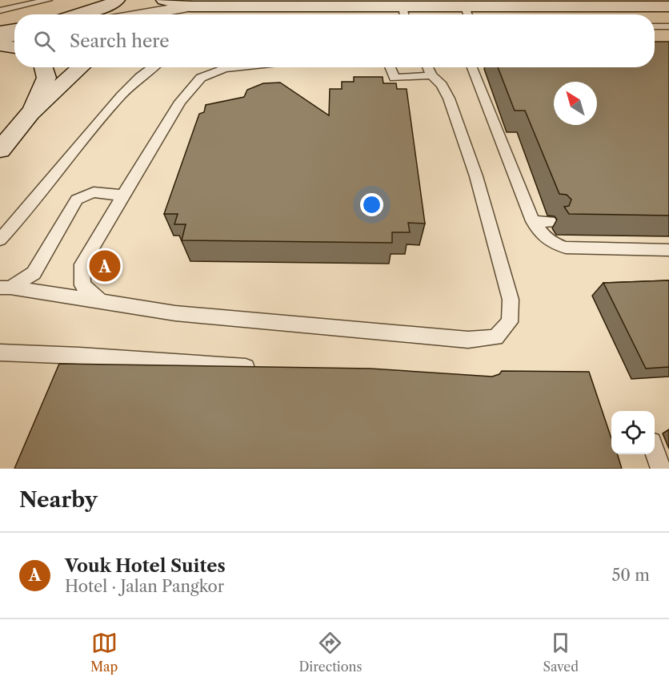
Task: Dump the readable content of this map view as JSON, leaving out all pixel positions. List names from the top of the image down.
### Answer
{
  "north": "top left",
  "page": {
    "search": "Search here",
    "pins": "A",
    "heading": "Nearby",
    "list": [
      {
        "mark": "A",
        "name": "Vouk Hotel Suites",
        "note": "Hotel · Jalan Pangkor",
        "value": "50 m"
      }
    ],
    "nav": ["Map", "Directions", "Saved"]
  }
}
